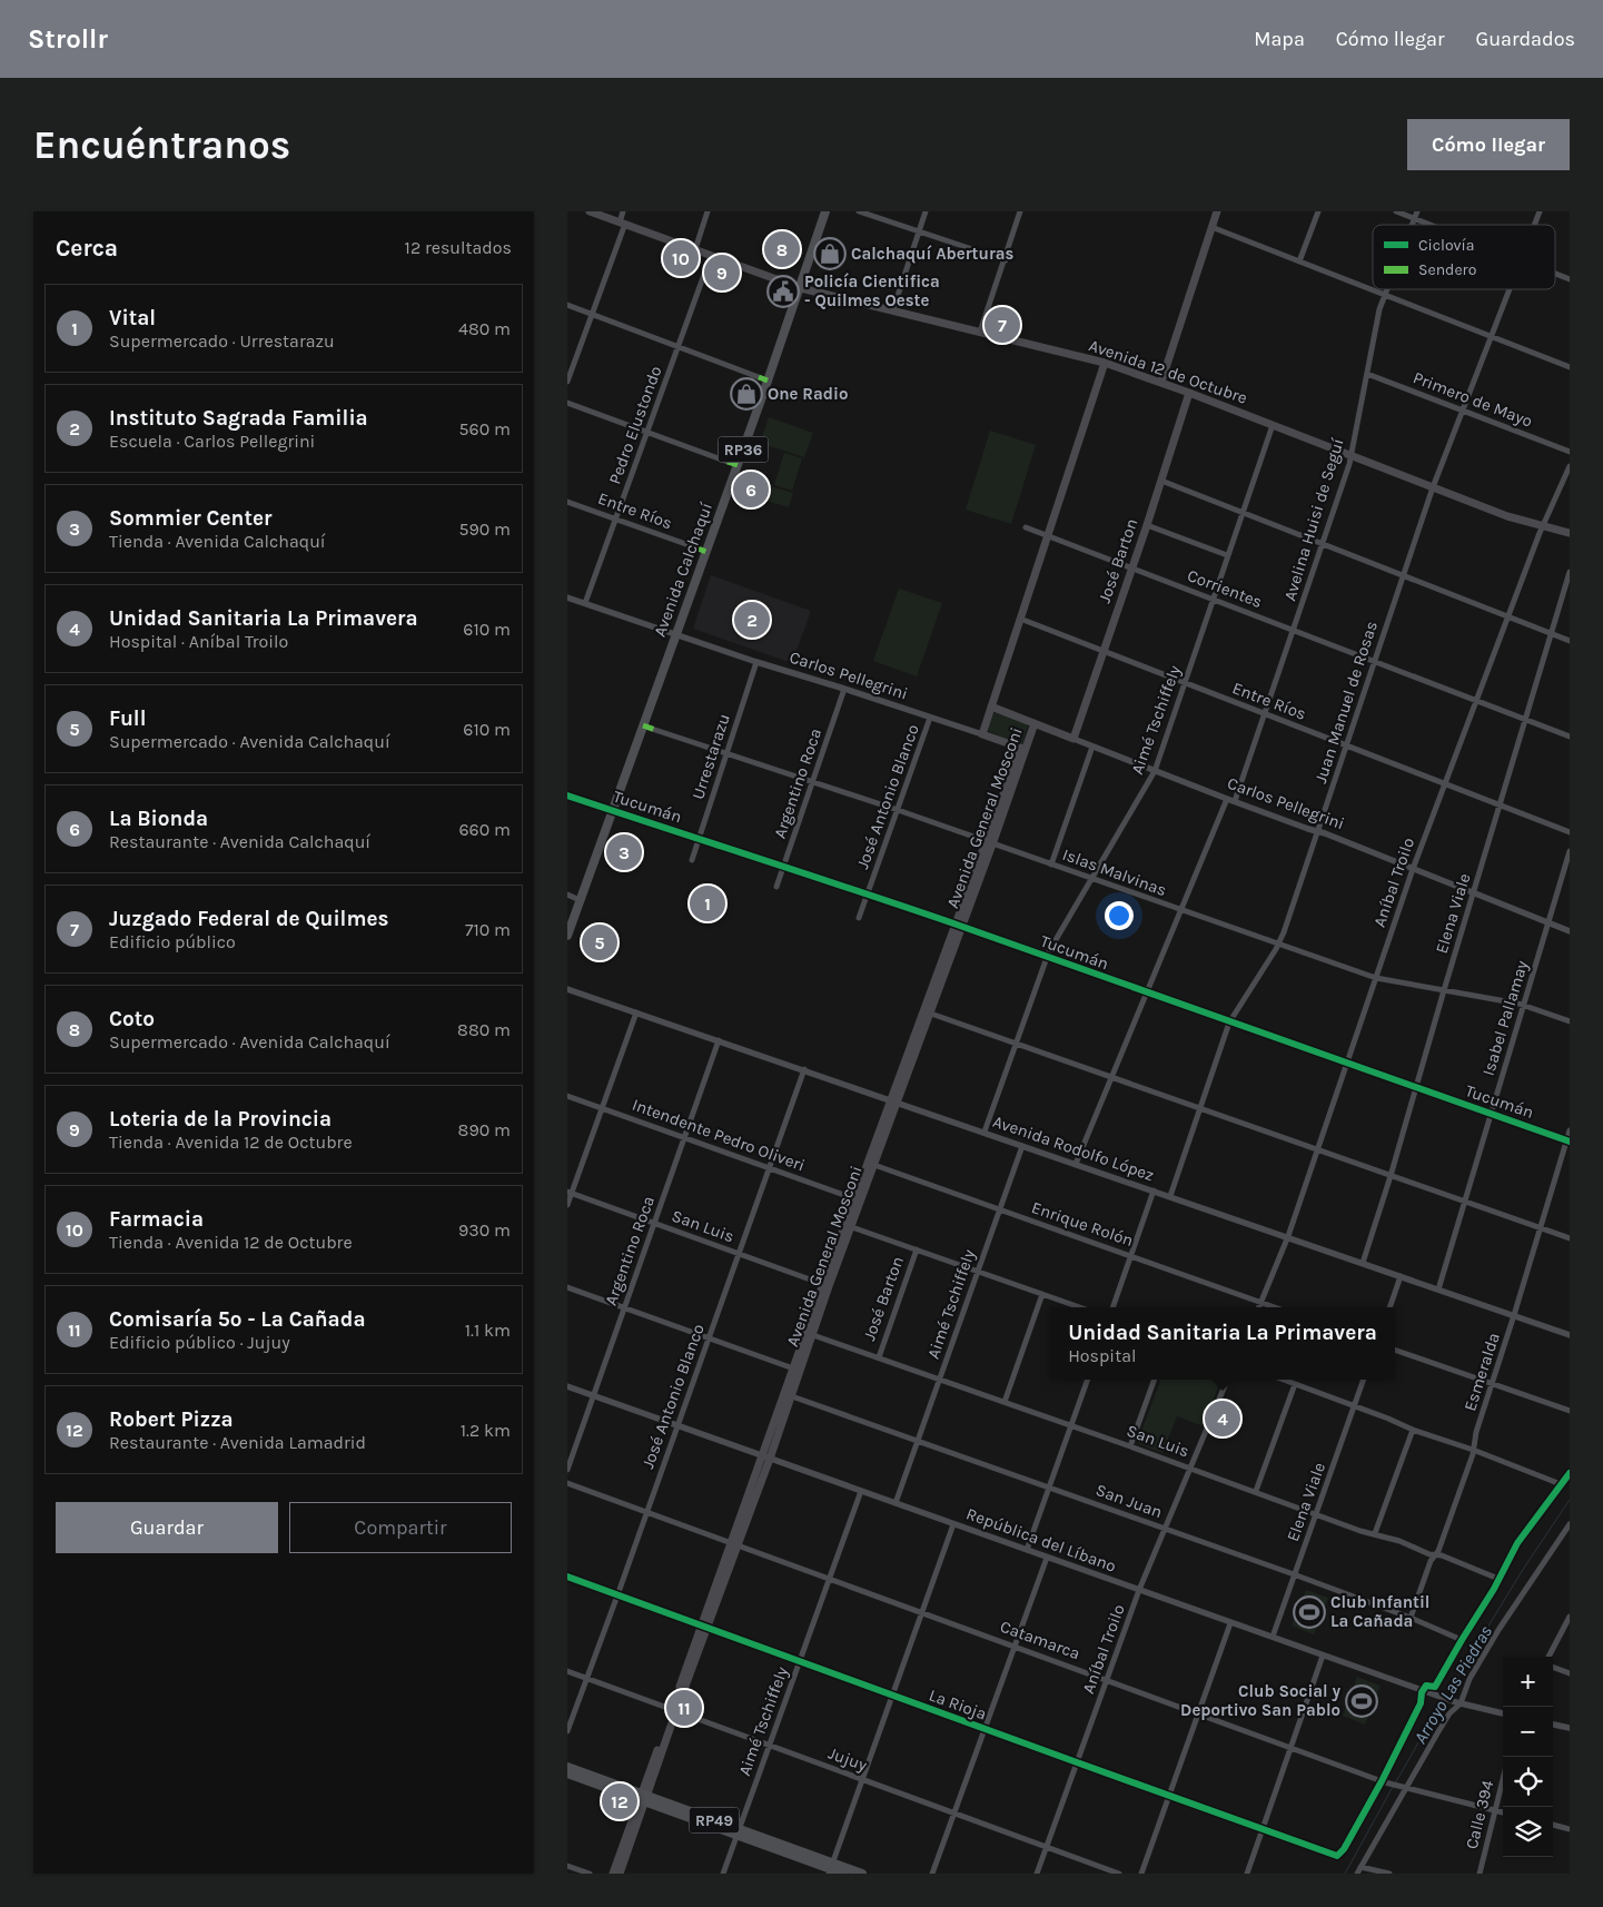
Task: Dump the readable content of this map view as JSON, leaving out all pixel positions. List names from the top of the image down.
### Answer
{
  "streets": {
    "main road": [
      "Avenida 12 de Octubre",
      "RP36",
      "José Barton",
      "Avenida Calchaquí",
      "Carlos Pellegrini",
      "Avenida General Mosconi",
      "RP49"
    ],
    "street": [
      "Primero de Mayo",
      "Pedro Elustondo",
      "Entre Ríos",
      "Avelina Huisi de Seguí",
      "Corrientes",
      "Juan Manuel de Rosas",
      "Aimé Tschiffely",
      "Urrestarazu",
      "Argentino Roca",
      "José Antonio Blanco",
      "Tucumán",
      "Islas Malvinas",
      "Aníbal Troilo",
      "Elena Viale",
      "Isabel Pallamay",
      "Intendente Pedro Oliveri",
      "Avenida Rodolfo López",
      "Enrique Rolón",
      "San Luis",
      "Esmeralda",
      "San Juan",
      "República del Líbano",
      "Catamarca",
      "La Rioja",
      "Jujuy",
      "Calle 394"
    ]
  },
  "crossings": [
    ["Avenida 12 de Octubre", "Pedro Elustondo"],
    ["Avenida 12 de Octubre", "Avelina Huisi de Seguí"],
    ["Avenida 12 de Octubre", "José Barton"],
    ["Avenida 12 de Octubre", "Avenida Calchaquí"],
    ["Avenida 12 de Octubre", "Juan Manuel de Rosas"],
    ["Avenida 12 de Octubre", "Aimé Tschiffely"],
    ["Avenida 12 de Octubre", "Avenida General Mosconi"],
    ["Avenida 12 de Octubre", "Aníbal Troilo"],
    ["Primero de Mayo", "Avelina Huisi de Seguí"],
    ["Primero de Mayo", "Juan Manuel de Rosas"],
    ["Pedro Elustondo", "Entre Ríos"],
    ["Pedro Elustondo", "Carlos Pellegrini"],
    ["Entre Ríos", "Avelina Huisi de Seguí"],
    ["Entre Ríos", "José Barton"],
    ["Entre Ríos", "Juan Manuel de Rosas"],
    ["Entre Ríos", "Aimé Tschiffely"],
    ["Entre Ríos", "Avenida General Mosconi"],
    ["Entre Ríos", "Aníbal Troilo"],
    ["Entre Ríos", "Elena Viale"],
    ["Avelina Huisi de Seguí", "Corrientes"],
    ["Avelina Huisi de Seguí", "Carlos Pellegrini"],
    ["José Barton", "Corrientes"],
    ["José Barton", "Carlos Pellegrini"],
    ["José Barton", "San Luis"],
    ["Avenida Calchaquí", "Carlos Pellegrini"],
    ["Avenida Calchaquí", "Tucumán"],
    ["Corrientes", "Juan Manuel de Rosas"],
    ["Corrientes", "Aimé Tschiffely"],
    ["Corrientes", "Avenida General Mosconi"],
    ["Corrientes", "Aníbal Troilo"],
    ["Corrientes", "Elena Viale"],
    ["Carlos Pellegrini", "Juan Manuel de Rosas"],
    ["Carlos Pellegrini", "Aimé Tschiffely"],
    ["Carlos Pellegrini", "Urrestarazu"],
    ["Carlos Pellegrini", "Argentino Roca"],
    ["Carlos Pellegrini", "José Antonio Blanco"],
    ["Carlos Pellegrini", "Avenida General Mosconi"],
    ["Carlos Pellegrini", "Aníbal Troilo"],
    ["Carlos Pellegrini", "Elena Viale"],
    ["Carlos Pellegrini", "Isabel Pallamay"],
    ["Juan Manuel de Rosas", "Tucumán"],
    ["Juan Manuel de Rosas", "Islas Malvinas"],
    ["Juan Manuel de Rosas", "Avenida Rodolfo López"],
    ["Aimé Tschiffely", "Tucumán"],
    ["Aimé Tschiffely", "Islas Malvinas"],
    ["Aimé Tschiffely", "Avenida Rodolfo López"],
    ["Aimé Tschiffely", "Enrique Rolón"],
    ["Aimé Tschiffely", "San Luis"],
    ["Aimé Tschiffely", "San Juan"],
    ["Aimé Tschiffely", "República del Líbano"],
    ["Aimé Tschiffely", "Catamarca"],
    ["Aimé Tschiffely", "La Rioja"],
    ["Aimé Tschiffely", "Jujuy"],
    ["Aimé Tschiffely", "RP49"],
    ["Urrestarazu", "Tucumán"],
    ["Urrestarazu", "Islas Malvinas"],
    ["Argentino Roca", "Tucumán"],
    ["Argentino Roca", "Islas Malvinas"],
    ["Argentino Roca", "Intendente Pedro Oliveri"],
    ["Argentino Roca", "Avenida Rodolfo López"],
    ["Argentino Roca", "San Luis"],
    ["Argentino Roca", "República del Líbano"],
    ["José Antonio Blanco", "Tucumán"],
    ["José Antonio Blanco", "Islas Malvinas"],
    ["José Antonio Blanco", "Intendente Pedro Oliveri"],
    ["José Antonio Blanco", "Avenida Rodolfo López"],
    ["José Antonio Blanco", "San Luis"],
    ["José Antonio Blanco", "República del Líbano"],
    ["José Antonio Blanco", "Catamarca"],
    ["José Antonio Blanco", "La Rioja"],
    ["José Antonio Blanco", "Jujuy"],
    ["Tucumán", "Avenida General Mosconi"],
    ["Tucumán", "Aníbal Troilo"],
    ["Tucumán", "Elena Viale"],
    ["Tucumán", "Isabel Pallamay"],
    ["Tucumán", "Esmeralda"],
    ["Avenida General Mosconi", "Islas Malvinas"],
    ["Avenida General Mosconi", "Intendente Pedro Oliveri"],
    ["Avenida General Mosconi", "Avenida Rodolfo López"],
    ["Avenida General Mosconi", "Enrique Rolón"],
    ["Avenida General Mosconi", "San Luis"],
    ["Avenida General Mosconi", "San Juan"],
    ["Avenida General Mosconi", "República del Líbano"],
    ["Avenida General Mosconi", "Catamarca"],
    ["Avenida General Mosconi", "La Rioja"],
    ["Avenida General Mosconi", "Jujuy"],
    ["Avenida General Mosconi", "RP49"],
    ["Islas Malvinas", "Aníbal Troilo"],
    ["Islas Malvinas", "Elena Viale"],
    ["Islas Malvinas", "Isabel Pallamay"],
    ["Aníbal Troilo", "Avenida Rodolfo López"],
    ["Aníbal Troilo", "Enrique Rolón"],
    ["Aníbal Troilo", "San Luis"],
    ["Aníbal Troilo", "San Juan"],
    ["Aníbal Troilo", "República del Líbano"],
    ["Aníbal Troilo", "Catamarca"],
    ["Aníbal Troilo", "La Rioja"],
    ["Aníbal Troilo", "Jujuy"],
    ["Elena Viale", "Avenida Rodolfo López"],
    ["Elena Viale", "San Luis"],
    ["Elena Viale", "San Juan"],
    ["Elena Viale", "República del Líbano"],
    ["Isabel Pallamay", "Avenida Rodolfo López"],
    ["Avenida Rodolfo López", "Esmeralda"],
    ["San Luis", "Esmeralda"],
    ["Esmeralda", "San Juan"],
    ["Catamarca", "La Rioja"],
    ["Catamarca", "Calle 394"]
  ],
  "water": ["Arroyo Las Piedras"],
  "places": {
    "shop": ["Calchaquí Aberturas", "One Radio"],
    "public building": ["Policía Cientifica - Quilmes Oeste"],
    "sports": ["Club Infantil La Cañada", "Club Social y Deportivo San Pablo"]
  },
  "legend": ["Ciclovía", "Sendero"],
  "page": {
    "header": "Strollr",
    "nav": ["Mapa", "Cómo llegar", "Guardados"],
    "buttons": [
      "Cómo llegar",
      ["Guardar", "Compartir"]
    ],
    "title": "Encuéntranos",
    "heading": ["Cerca", "12 resultados"],
    "pins": [
      "8",
      "10",
      "9",
      "7",
      "6",
      "2",
      "3",
      "1",
      "5",
      "4",
      "11",
      "12"
    ],
    "list": [
      {
        "mark": "1",
        "name": "Vital",
        "note": "Supermercado · Urrestarazu",
        "value": "480 m"
      },
      {
        "mark": "2",
        "name": "Instituto Sagrada Familia",
        "note": "Escuela · Carlos Pellegrini",
        "value": "560 m"
      },
      {
        "mark": "3",
        "name": "Sommier Center",
        "note": "Tienda · Avenida Calchaquí",
        "value": "590 m"
      },
      {
        "mark": "4",
        "name": "Unidad Sanitaria La Primavera",
        "note": "Hospital · Aníbal Troilo",
        "value": "610 m"
      },
      {
        "mark": "5",
        "name": "Full",
        "note": "Supermercado · Avenida Calchaquí",
        "value": "610 m"
      },
      {
        "mark": "6",
        "name": "La Bionda",
        "note": "Restaurante · Avenida Calchaquí",
        "value": "660 m"
      },
      {
        "mark": "7",
        "name": "Juzgado Federal de Quilmes",
        "note": "Edificio público",
        "value": "710 m"
      },
      {
        "mark": "8",
        "name": "Coto",
        "note": "Supermercado · Avenida Calchaquí",
        "value": "880 m"
      },
      {
        "mark": "9",
        "name": "Loteria de la Provincia",
        "note": "Tienda · Avenida 12 de Octubre",
        "value": "890 m"
      },
      {
        "mark": "10",
        "name": "Farmacia",
        "note": "Tienda · Avenida 12 de Octubre",
        "value": "930 m"
      },
      {
        "mark": "11",
        "name": "Comisaría 5º - La Cañada",
        "note": "Edificio público · Jujuy",
        "value": "1.1 km"
      },
      {
        "mark": "12",
        "name": "Robert Pizza",
        "note": "Restaurante · Avenida Lamadrid",
        "value": "1.2 km"
      }
    ],
    "popup": ["Unidad Sanitaria La Primavera", "Hospital"],
    "map_buttons": ["+", "−"]
  }
}
